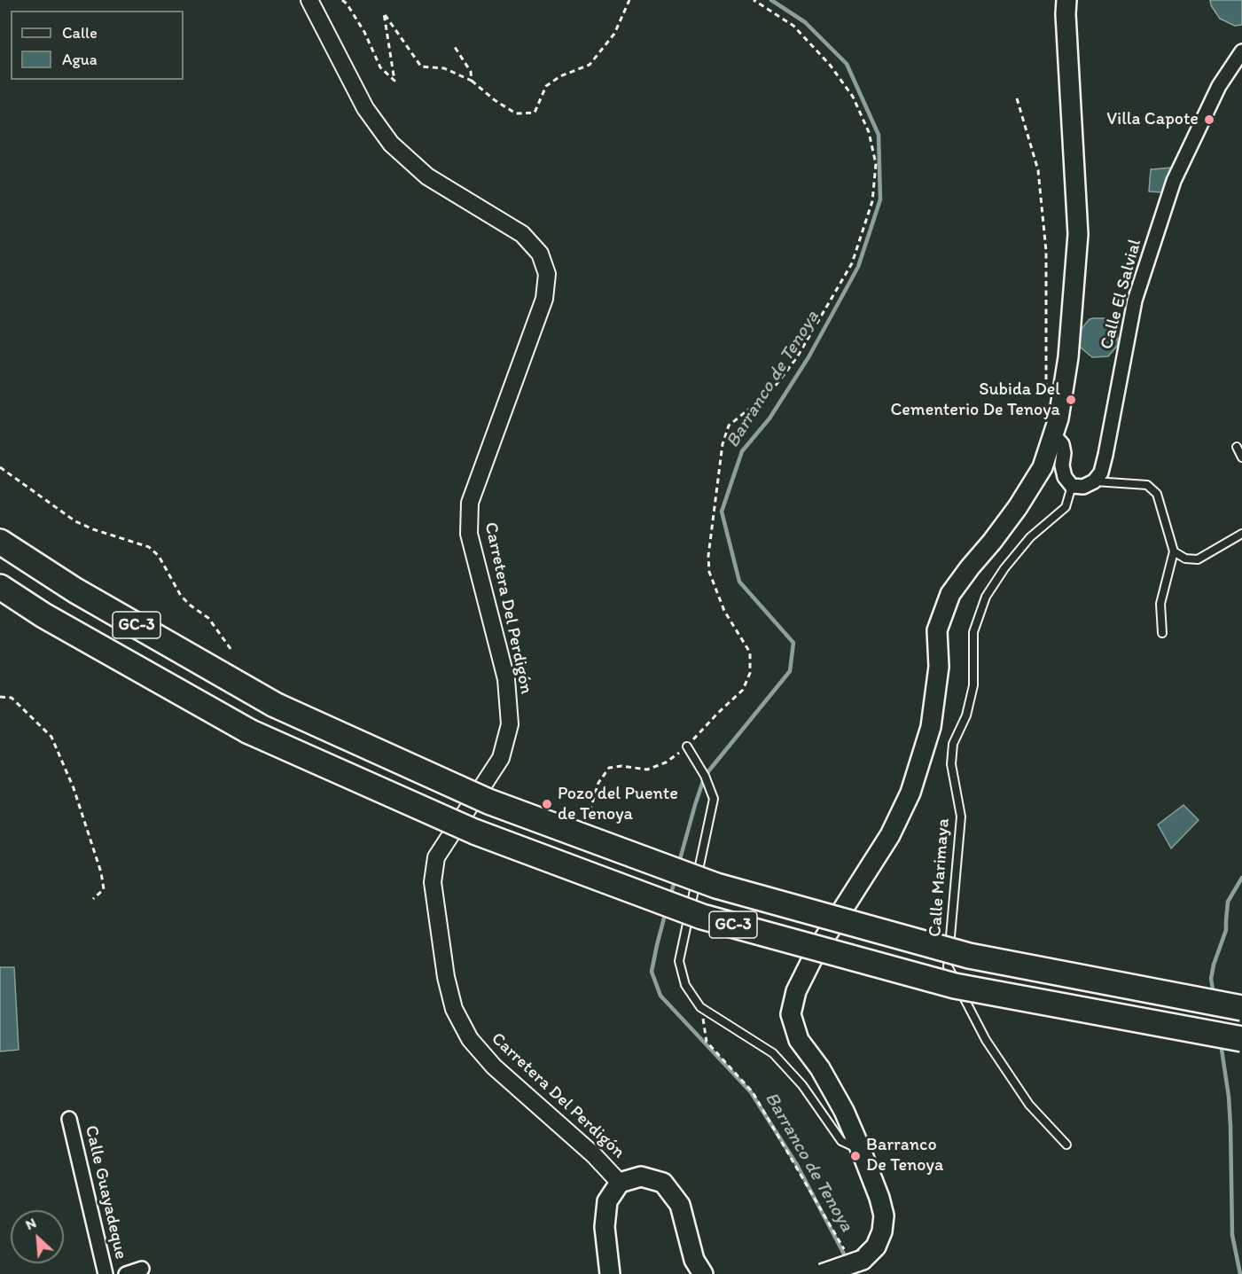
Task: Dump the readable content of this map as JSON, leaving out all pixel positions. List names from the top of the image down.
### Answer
{
  "streets": {
    "highway": ["GC-3"],
    "street": ["Calle El Salvial", "Carretera Del Perdigón", "Calle Guayadeque"],
    "lane": ["Calle Marimaya"]
  },
  "water": ["Barranco de Tenoya"],
  "places": [
    "Villa Capote",
    "Subida Del Cementerio De Tenoya",
    "Pozo del Puente de Tenoya",
    "Barranco De Tenoya"
  ],
  "legend": ["Calle", "Agua"],
  "north": "top left"
}
